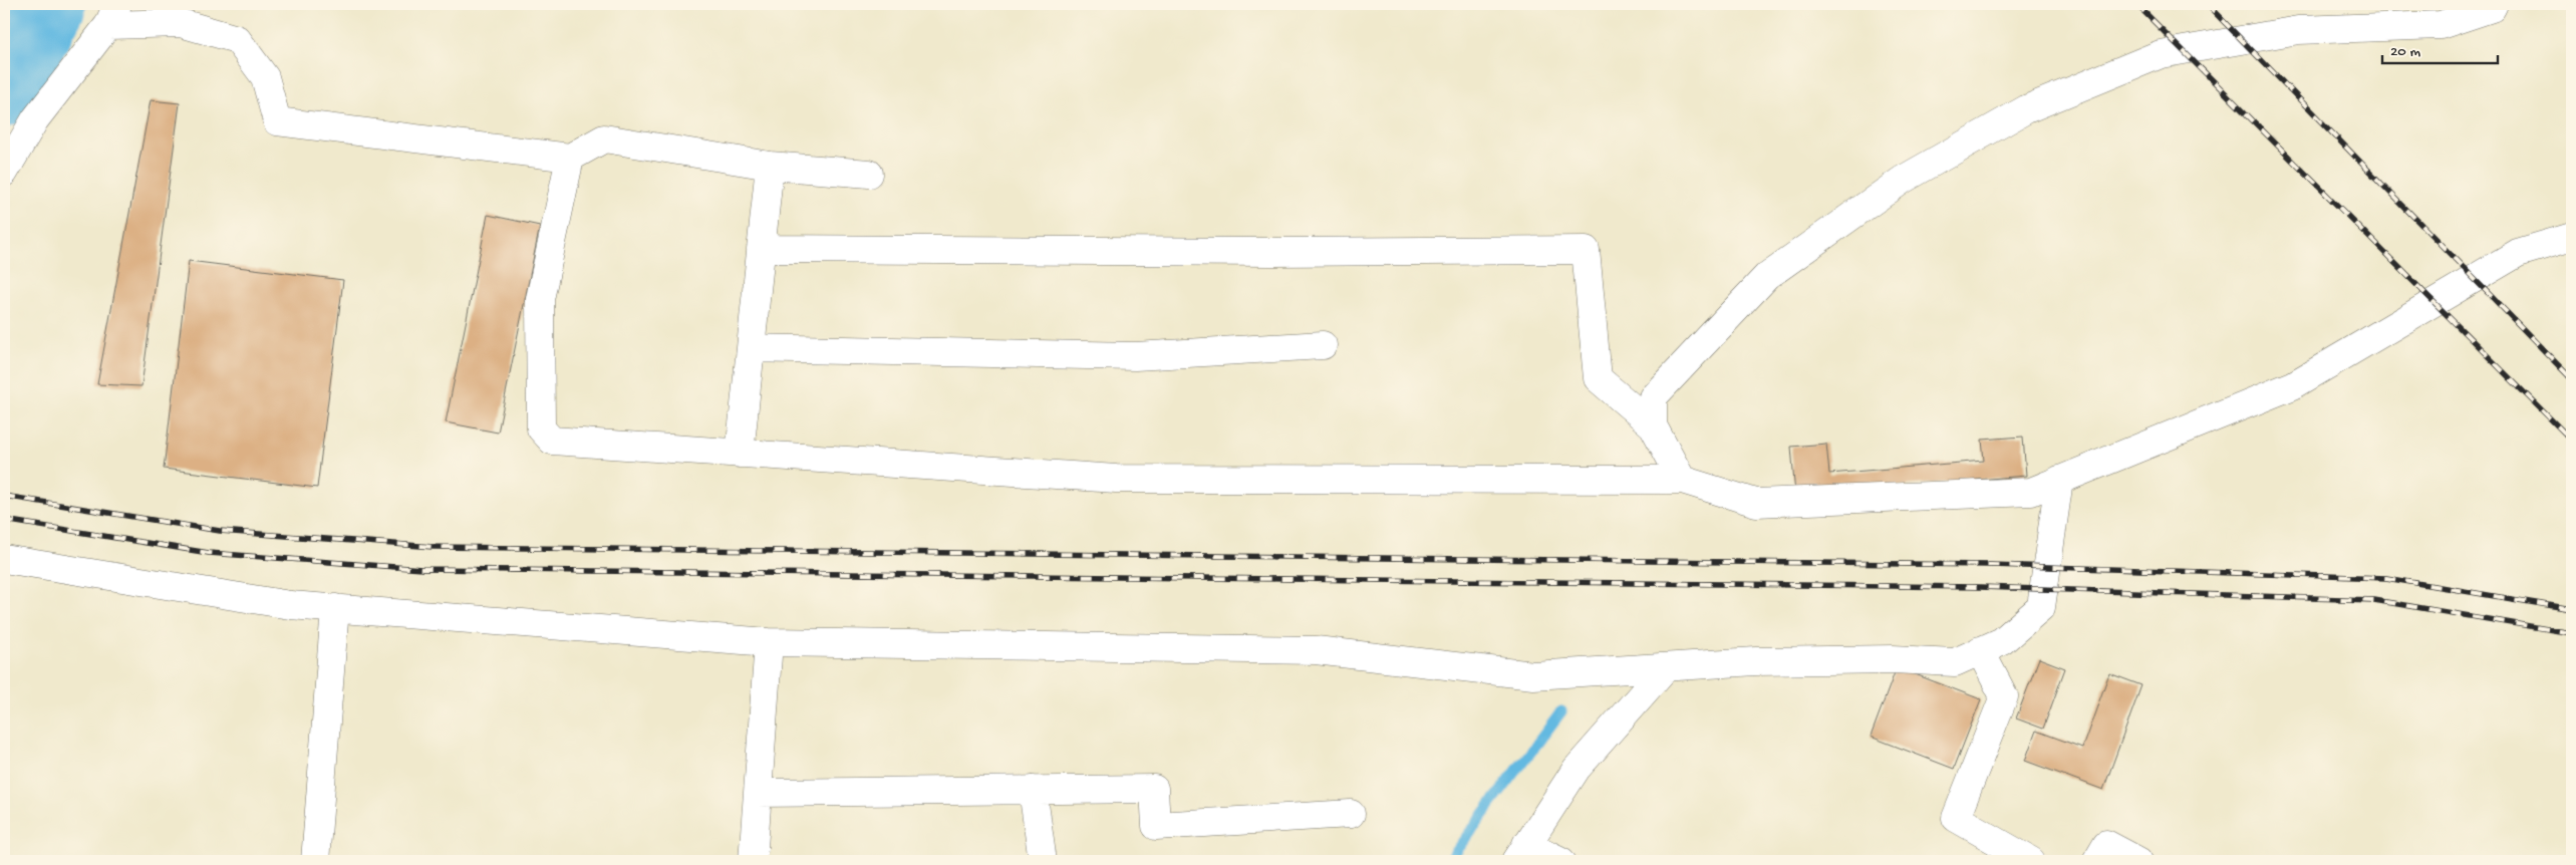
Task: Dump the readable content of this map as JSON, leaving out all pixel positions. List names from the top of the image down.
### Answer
{
  "scale_bar": "20 m"
}
